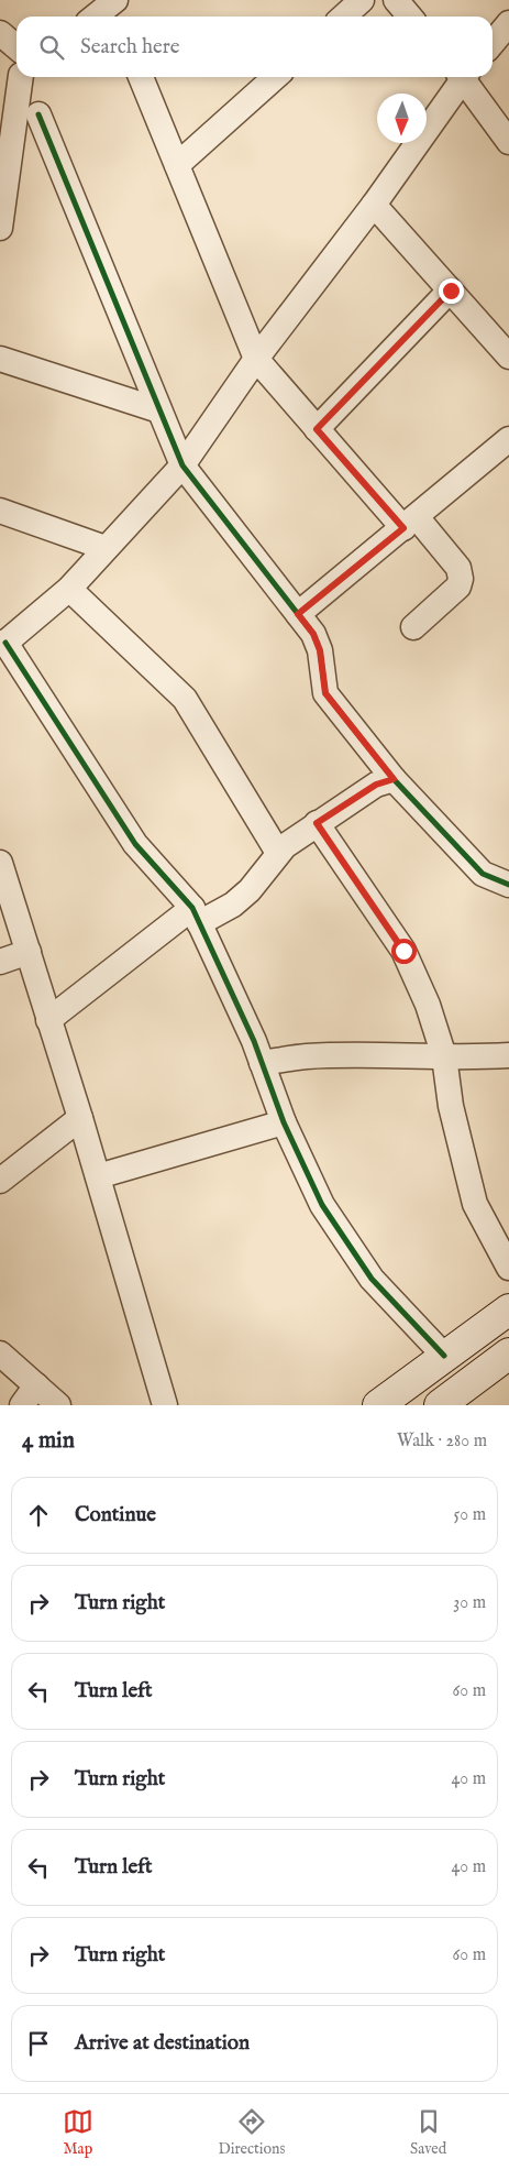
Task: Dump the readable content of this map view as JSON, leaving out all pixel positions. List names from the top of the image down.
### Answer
{
  "north": "bottom",
  "page": {
    "search": "Search here",
    "heading": ["4 min", "Walk · 280 m"],
    "list": [
      ["Continue", "50 m"],
      ["Turn right", "30 m"],
      ["Turn left", "60 m"],
      ["Turn right", "40 m"],
      ["Turn left", "40 m"],
      ["Turn right", "60 m"],
      "Arrive at destination"
    ],
    "nav": ["Map", "Directions", "Saved"]
  }
}
